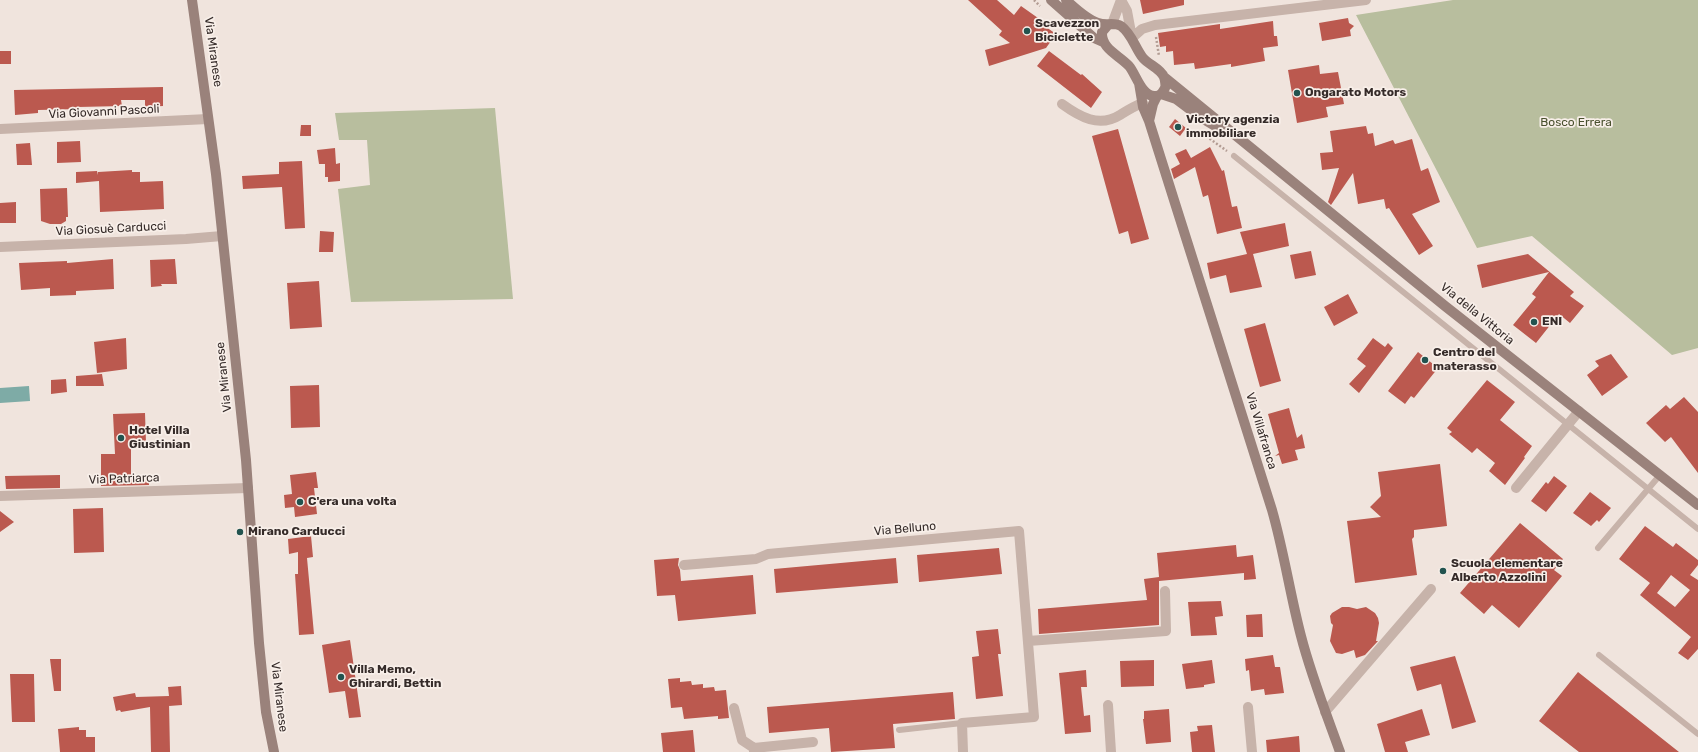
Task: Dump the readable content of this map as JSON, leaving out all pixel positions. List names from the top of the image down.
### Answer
{
  "streets": {
    "main road": ["Via Miranese", "Via della Vittoria", "Via Villafranca"],
    "street": [
      "Via Giovanni Pascoli",
      "Via Giosuè Carducci",
      "Via Patriarca",
      "Via Belluno"
    ]
  },
  "crossings": [
    ["Via Miranese", "Via Giovanni Pascoli"],
    ["Via Miranese", "Via Giosuè Carducci"],
    ["Via Miranese", "Via Patriarca"],
    ["Via della Vittoria", "Via Villafranca"]
  ],
  "parks": ["Bosco Errera"],
  "places": [
    "Scavezzon Biciclette",
    "Ongarato Motors",
    "Victory agenzia immobiliare",
    "ENI",
    "Centro del materasso",
    "Hotel Villa Giustinian",
    "C'era una volta",
    "Mirano Carducci",
    "Scuola elementare Alberto Azzolini",
    "Villa Memo, Ghirardi, Bettin"
  ]
}
